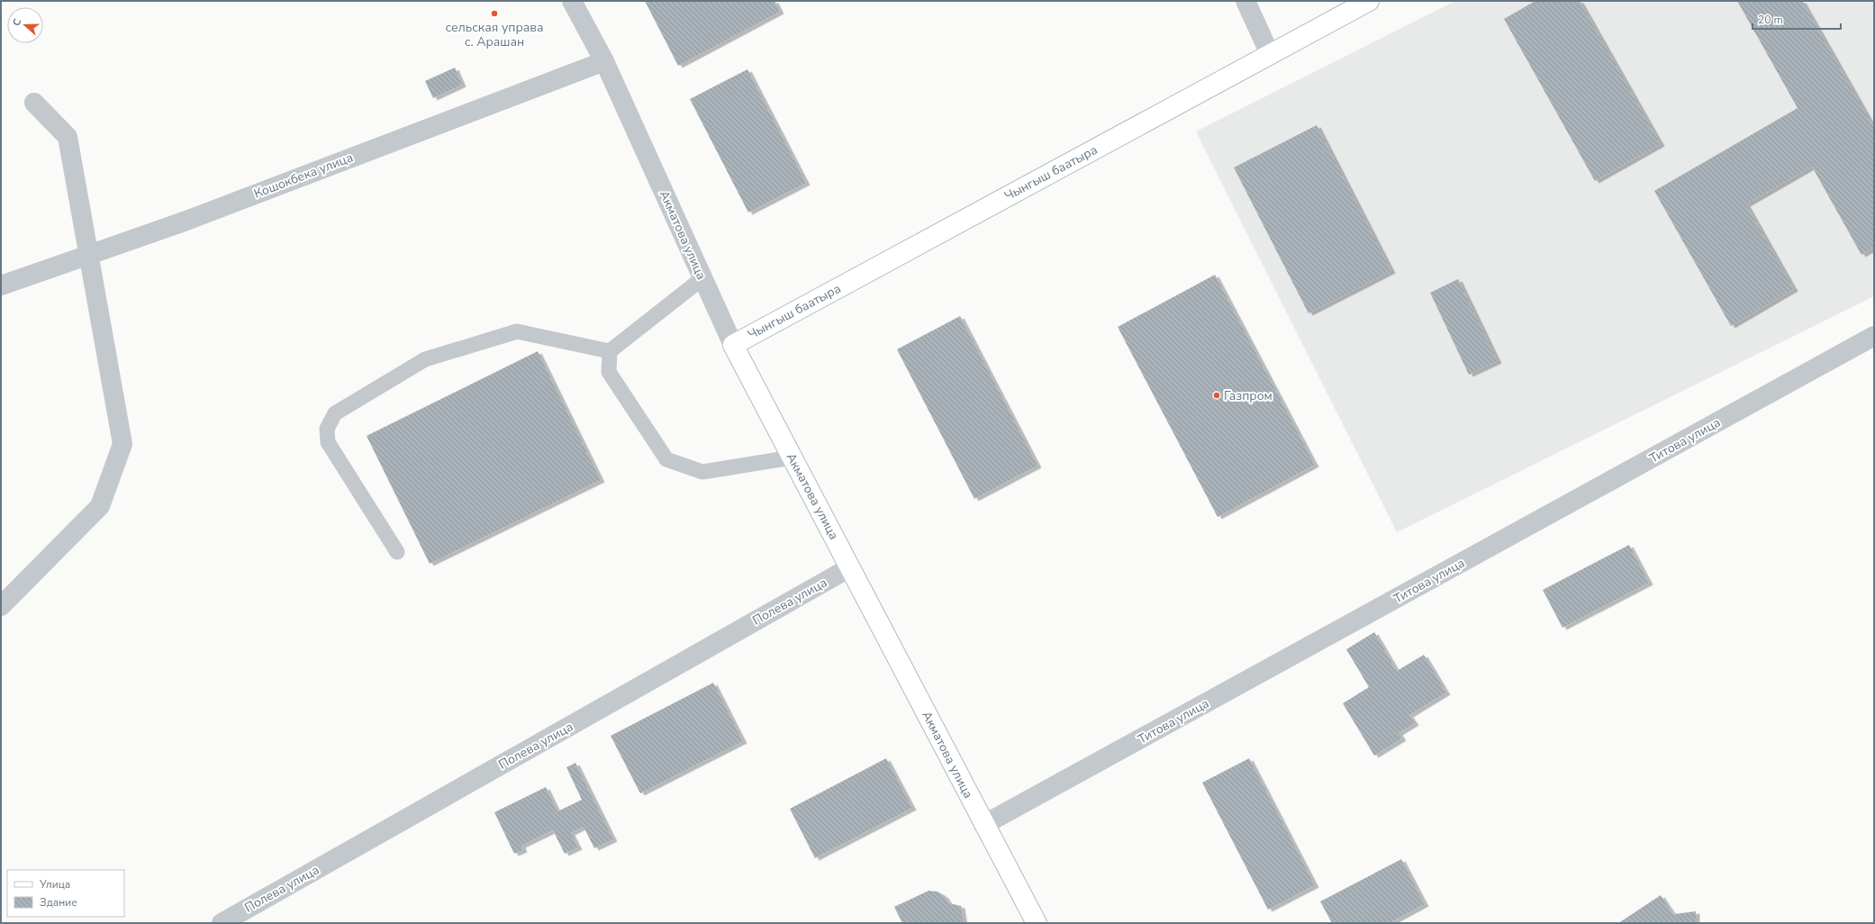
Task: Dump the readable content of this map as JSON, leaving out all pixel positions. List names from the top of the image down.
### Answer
{
  "streets": {
    "main road": ["Чынгыш баатыра", "Акматова улица"],
    "street": ["Кошокбека улица", "Титова улица", "Полева улица"]
  },
  "crossings": [
    ["Чынгыш баатыра", "Акматова улица"],
    ["Кошокбека улица", "Акматова улица"],
    ["Акматова улица", "Титова улица"],
    ["Акматова улица", "Полева улица"]
  ],
  "places": ["сельская управа с. Арашан", "Газпром"],
  "legend": ["Улица", "Здание"],
  "scale_bar": "20 m",
  "north": "left"
}
